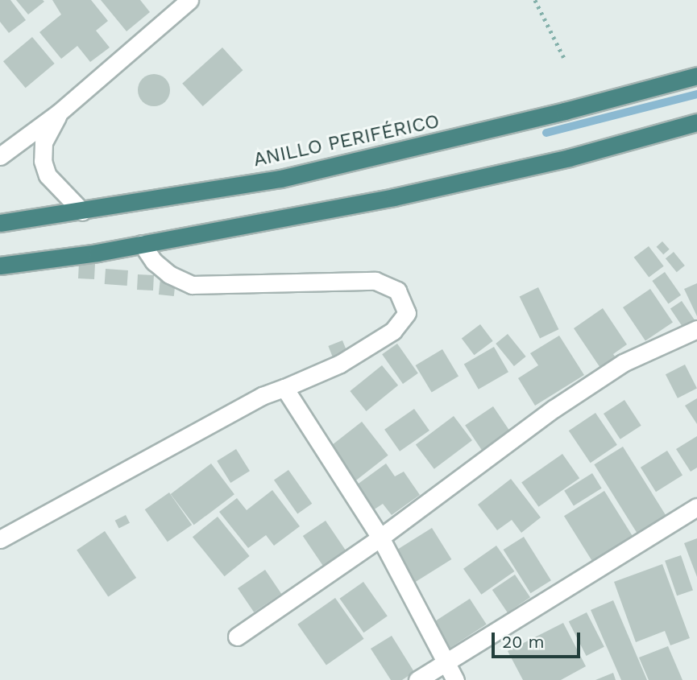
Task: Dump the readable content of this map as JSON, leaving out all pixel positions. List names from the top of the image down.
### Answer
{
  "streets": {
    "highway": ["ANILLO PERIFÉRICO"]
  },
  "scale_bar": "20 m"
}
